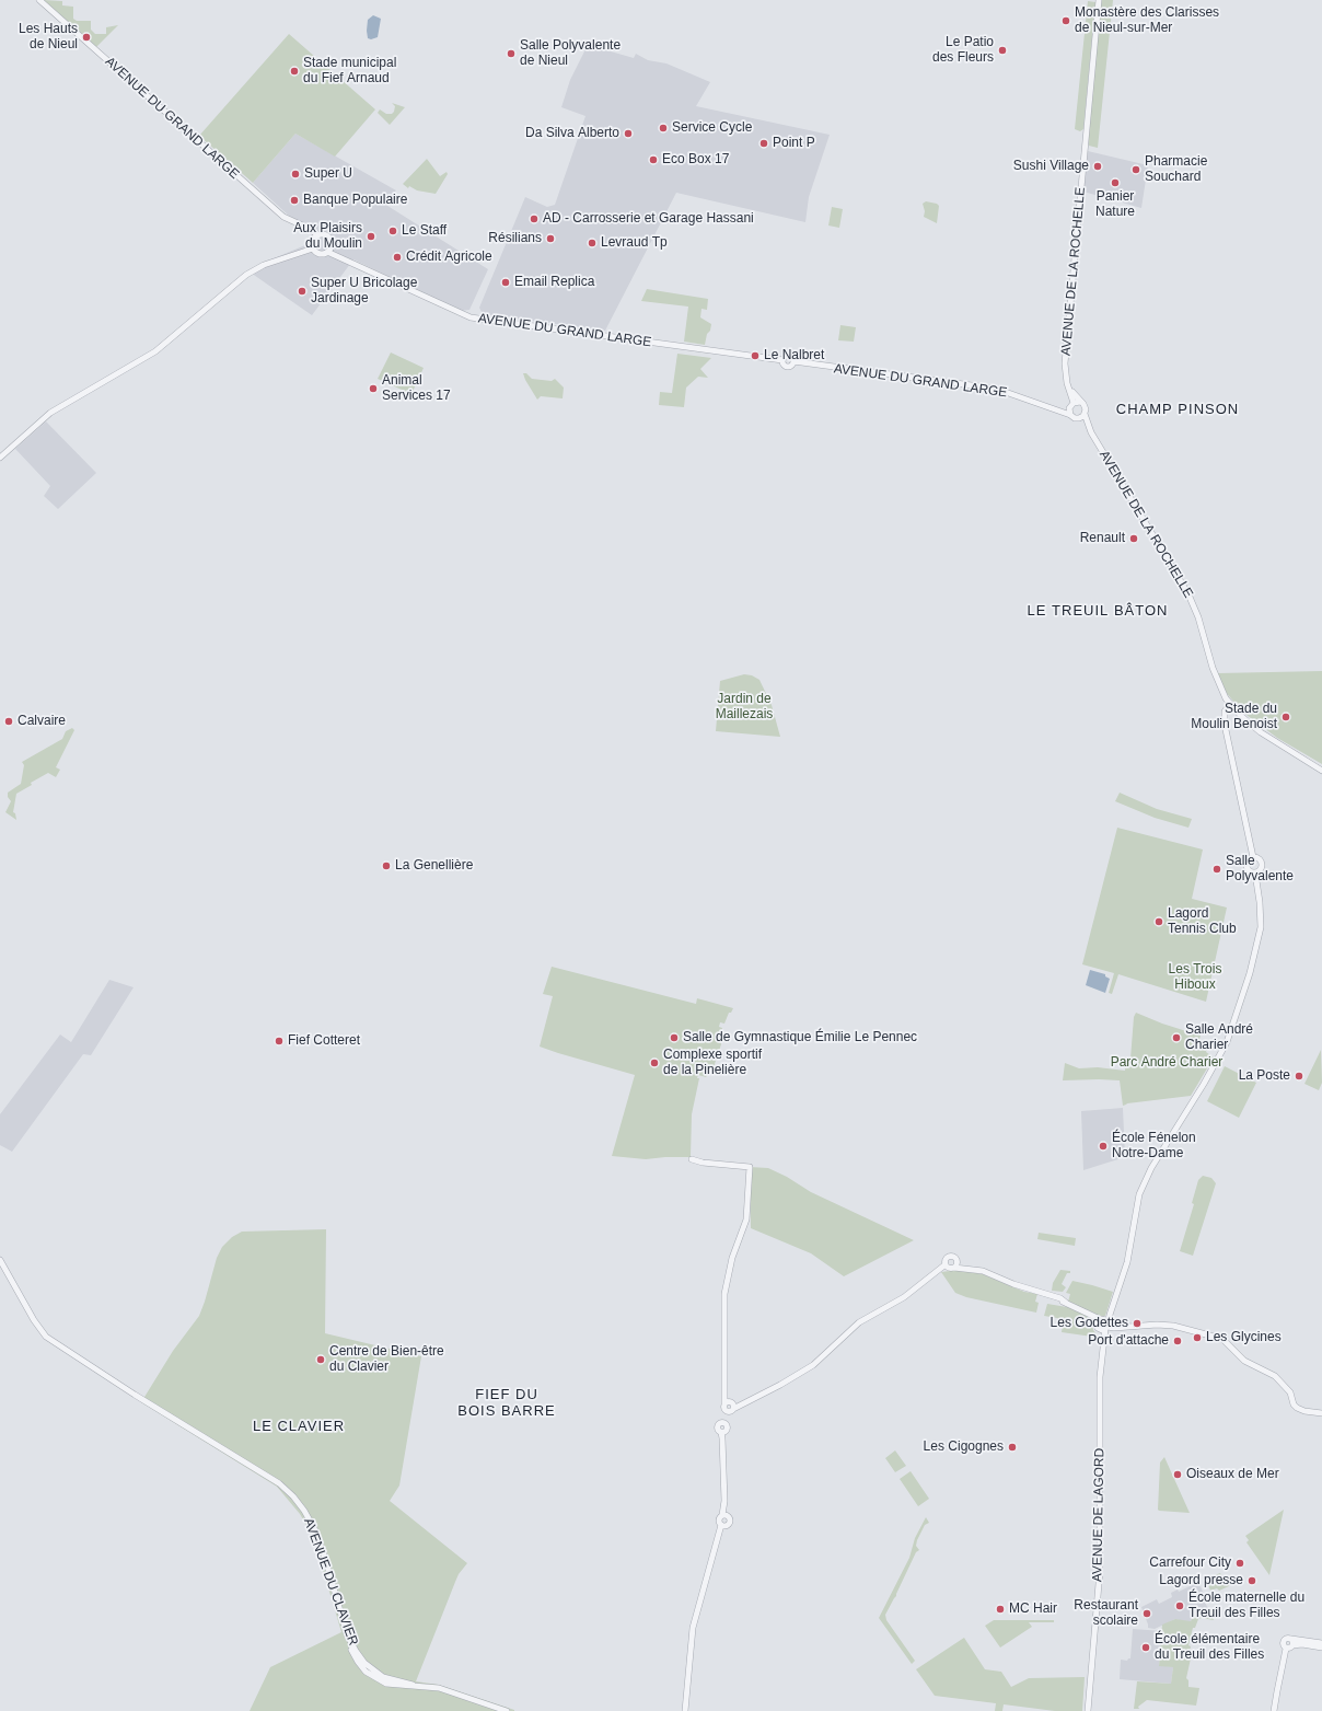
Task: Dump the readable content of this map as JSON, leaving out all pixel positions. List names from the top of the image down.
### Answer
{
  "streets": {
    "street": [
      "AVENUE DU GRAND LARGE",
      "AVENUE DE LA ROCHELLE",
      "AVENUE DE LAGORD",
      "AVENUE DU CLAVIER"
    ]
  },
  "crossings": [
    ["AVENUE DU GRAND LARGE", "AVENUE DE LA ROCHELLE"]
  ],
  "districts": [
    "CHAMP PINSON",
    "LE TREUIL BÂTON",
    "FIEF DU BOIS BARRE",
    "LE CLAVIER"
  ],
  "parks": ["Jardin de Maillezais", "Les Trois Hiboux", "Parc André Charier"],
  "places": [
    "Monastère des Clarisses de Nieul-sur-Mer",
    "Les Hauts de Nieul",
    "Le Patio des Fleurs",
    "Salle Polyvalente de Nieul",
    "Stade municipal du Fief Arnaud",
    "Service Cycle",
    "Da Silva Alberto",
    "Point P",
    "Eco Box 17",
    "Sushi Village",
    "Pharmacie Souchard",
    "Super U",
    "Panier Nature",
    "Banque Populaire",
    "AD - Carrosserie et Garage Hassani",
    "Le Staff",
    "Aux Plaisirs du Moulin",
    "Résilians",
    "Levraud Tp",
    "Crédit Agricole",
    "Email Replica",
    "Super U Bricolage Jardinage",
    "Le Nalbret",
    "Animal Services 17",
    "Renault",
    "Stade du Moulin Benoist",
    "Calvaire",
    "La Genellière",
    "Salle Polyvalente",
    "Lagord Tennis Club",
    "Salle de Gymnastique Émilie Le Pennec",
    "Salle André Charier",
    "Fief Cotteret",
    "Complexe sportif de la Pinelière",
    "La Poste",
    "École Fénelon Notre-Dame",
    "Les Godettes",
    "Les Glycines",
    "Port d'attache",
    "Centre de Bien-être du Clavier",
    "Les Cigognes",
    "Oiseaux de Mer",
    "Carrefour City",
    "Lagord presse",
    "École maternelle du Treuil des Filles",
    "MC Hair",
    "Restaurant scolaire",
    "École élémentaire du Treuil des Filles"
  ]
}
